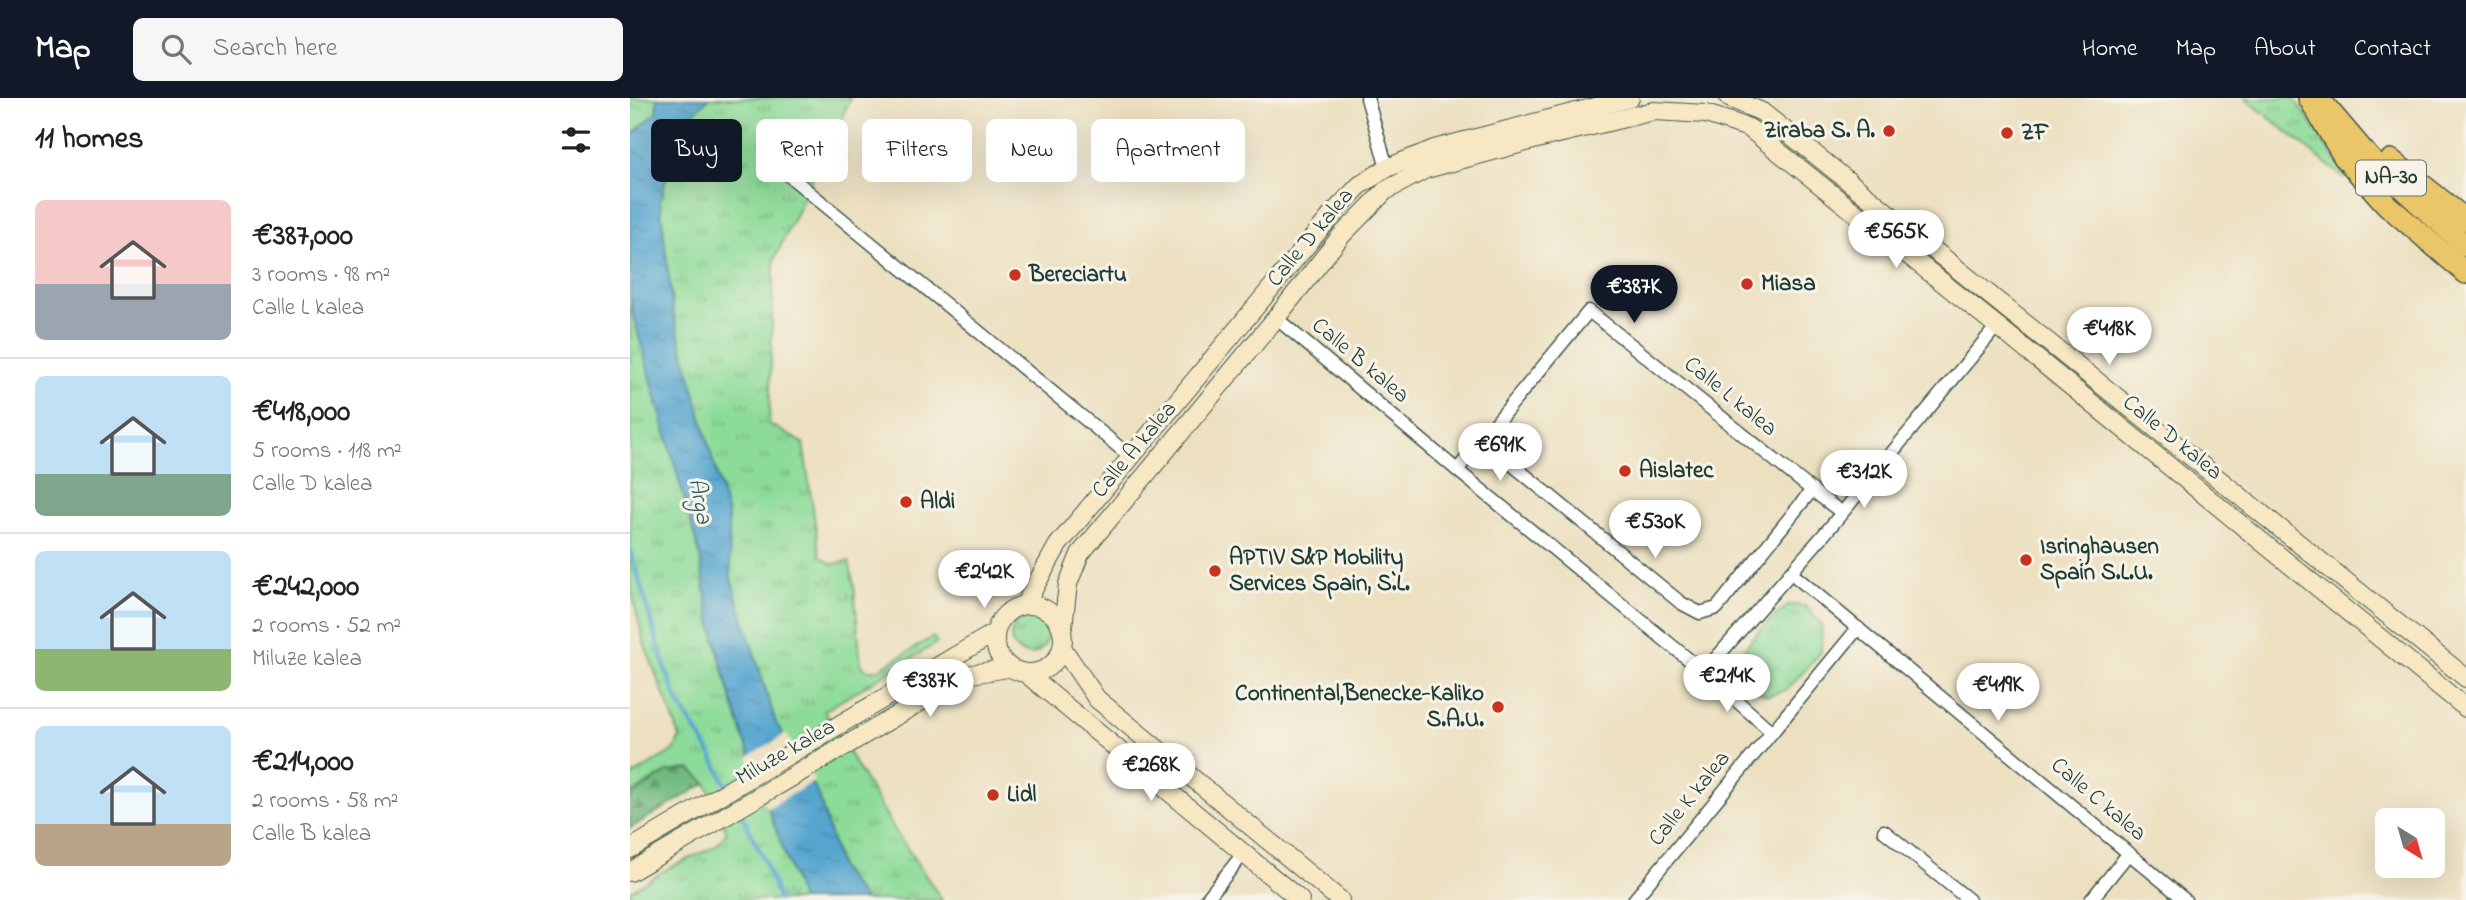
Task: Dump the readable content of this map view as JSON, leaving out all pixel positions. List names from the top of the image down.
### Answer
{
  "streets": {
    "highway": ["NA-30"],
    "street": [
      "Calle D kalea",
      "Calle B kalea",
      "Calle L kalea",
      "Calle A kalea",
      "Miluze kalea",
      "Calle K kalea",
      "Calle C kalea"
    ]
  },
  "crossings": [
    ["Calle D kalea", "Calle B kalea"],
    ["Calle D kalea", "Calle A kalea"],
    ["Calle B kalea", "Calle L kalea"],
    ["Calle B kalea", "Calle A kalea"],
    ["Calle B kalea", "Calle K kalea"],
    ["Calle A kalea", "Miluze kalea"],
    ["Calle K kalea", "Calle C kalea"]
  ],
  "water": ["Arga"],
  "places": [
    "Ziraba S. A.",
    "ZF",
    "Bereciartu",
    "Miasa",
    "Aislatec",
    "Aldi",
    "Isringhausen Spain S.L.U.",
    "APTIV S&P Mobility Services Spain, S.L.",
    "Continental,Benecke-Kaliko S.A.U.",
    "Lidl"
  ],
  "north": "bottom right",
  "page": {
    "header": "Map",
    "search": "Search here",
    "nav": [
      "Home",
      "Map",
      "About",
      "Contact"
    ],
    "heading": "11 homes",
    "chip": [
      "Buy",
      "Rent",
      "Filters",
      "New",
      "Apartment"
    ],
    "list": [
      {
        "name": "€387,000",
        "note": "3 rooms · 98 m² · Calle L kalea"
      },
      {
        "name": "€418,000",
        "note": "5 rooms · 118 m² · Calle D kalea"
      },
      {
        "name": "€242,000",
        "note": "2 rooms · 52 m² · Miluze kalea"
      },
      {
        "name": "€214,000",
        "note": "2 rooms · 58 m² · Calle B kalea"
      }
    ],
    "price": [
      "€565K",
      "€387K",
      "€418K",
      "€691K",
      "€312K",
      "€530K",
      "€242K",
      "€214K",
      "€387K",
      "€419K",
      "€268K"
    ]
  }
}
